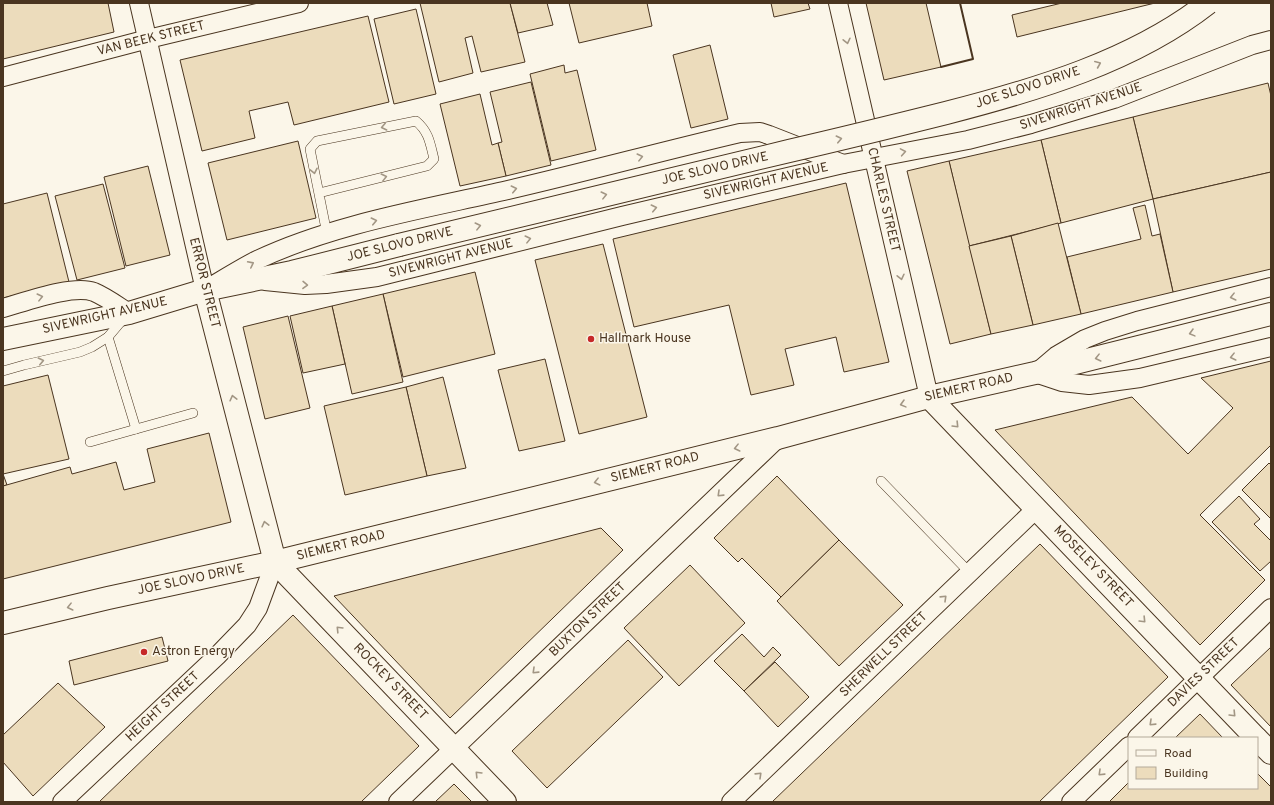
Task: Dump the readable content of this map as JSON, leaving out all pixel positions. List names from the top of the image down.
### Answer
{
  "streets": {
    "main road": [
      "JOE SLOVO DRIVE",
      "SIVEWRIGHT AVENUE",
      "ERROR STREET",
      "SIEMERT ROAD",
      "MOSELEY STREET",
      "ROCKEY STREET"
    ],
    "street": [
      "VAN BEEK STREET",
      "CHARLES STREET",
      "BUXTON STREET",
      "SHERWELL STREET",
      "DAVIES STREET",
      "HEIGHT STREET"
    ]
  },
  "crossings": [
    ["VAN BEEK STREET", "ERROR STREET"],
    ["JOE SLOVO DRIVE", "SIVEWRIGHT AVENUE"],
    ["JOE SLOVO DRIVE", "ERROR STREET"],
    ["JOE SLOVO DRIVE", "SIEMERT ROAD"],
    ["JOE SLOVO DRIVE", "ROCKEY STREET"],
    ["JOE SLOVO DRIVE", "HEIGHT STREET"],
    ["SIVEWRIGHT AVENUE", "CHARLES STREET"],
    ["SIVEWRIGHT AVENUE", "ERROR STREET"],
    ["CHARLES STREET", "SIEMERT ROAD"],
    ["CHARLES STREET", "MOSELEY STREET"],
    ["ERROR STREET", "SIEMERT ROAD"],
    ["ERROR STREET", "ROCKEY STREET"],
    ["ERROR STREET", "HEIGHT STREET"],
    ["SIEMERT ROAD", "MOSELEY STREET"],
    ["SIEMERT ROAD", "BUXTON STREET"],
    ["SIEMERT ROAD", "ROCKEY STREET"],
    ["SIEMERT ROAD", "HEIGHT STREET"],
    ["MOSELEY STREET", "SHERWELL STREET"],
    ["MOSELEY STREET", "DAVIES STREET"],
    ["BUXTON STREET", "ROCKEY STREET"],
    ["ROCKEY STREET", "HEIGHT STREET"]
  ],
  "one_way": [
    "CHARLES STREET",
    "ERROR STREET",
    "SIEMERT ROAD",
    "MOSELEY STREET",
    "BUXTON STREET",
    "SHERWELL STREET",
    "DAVIES STREET",
    "ROCKEY STREET"
  ],
  "places": ["Hallmark House", "Astron Energy"],
  "legend": ["Road", "Building"]
}
